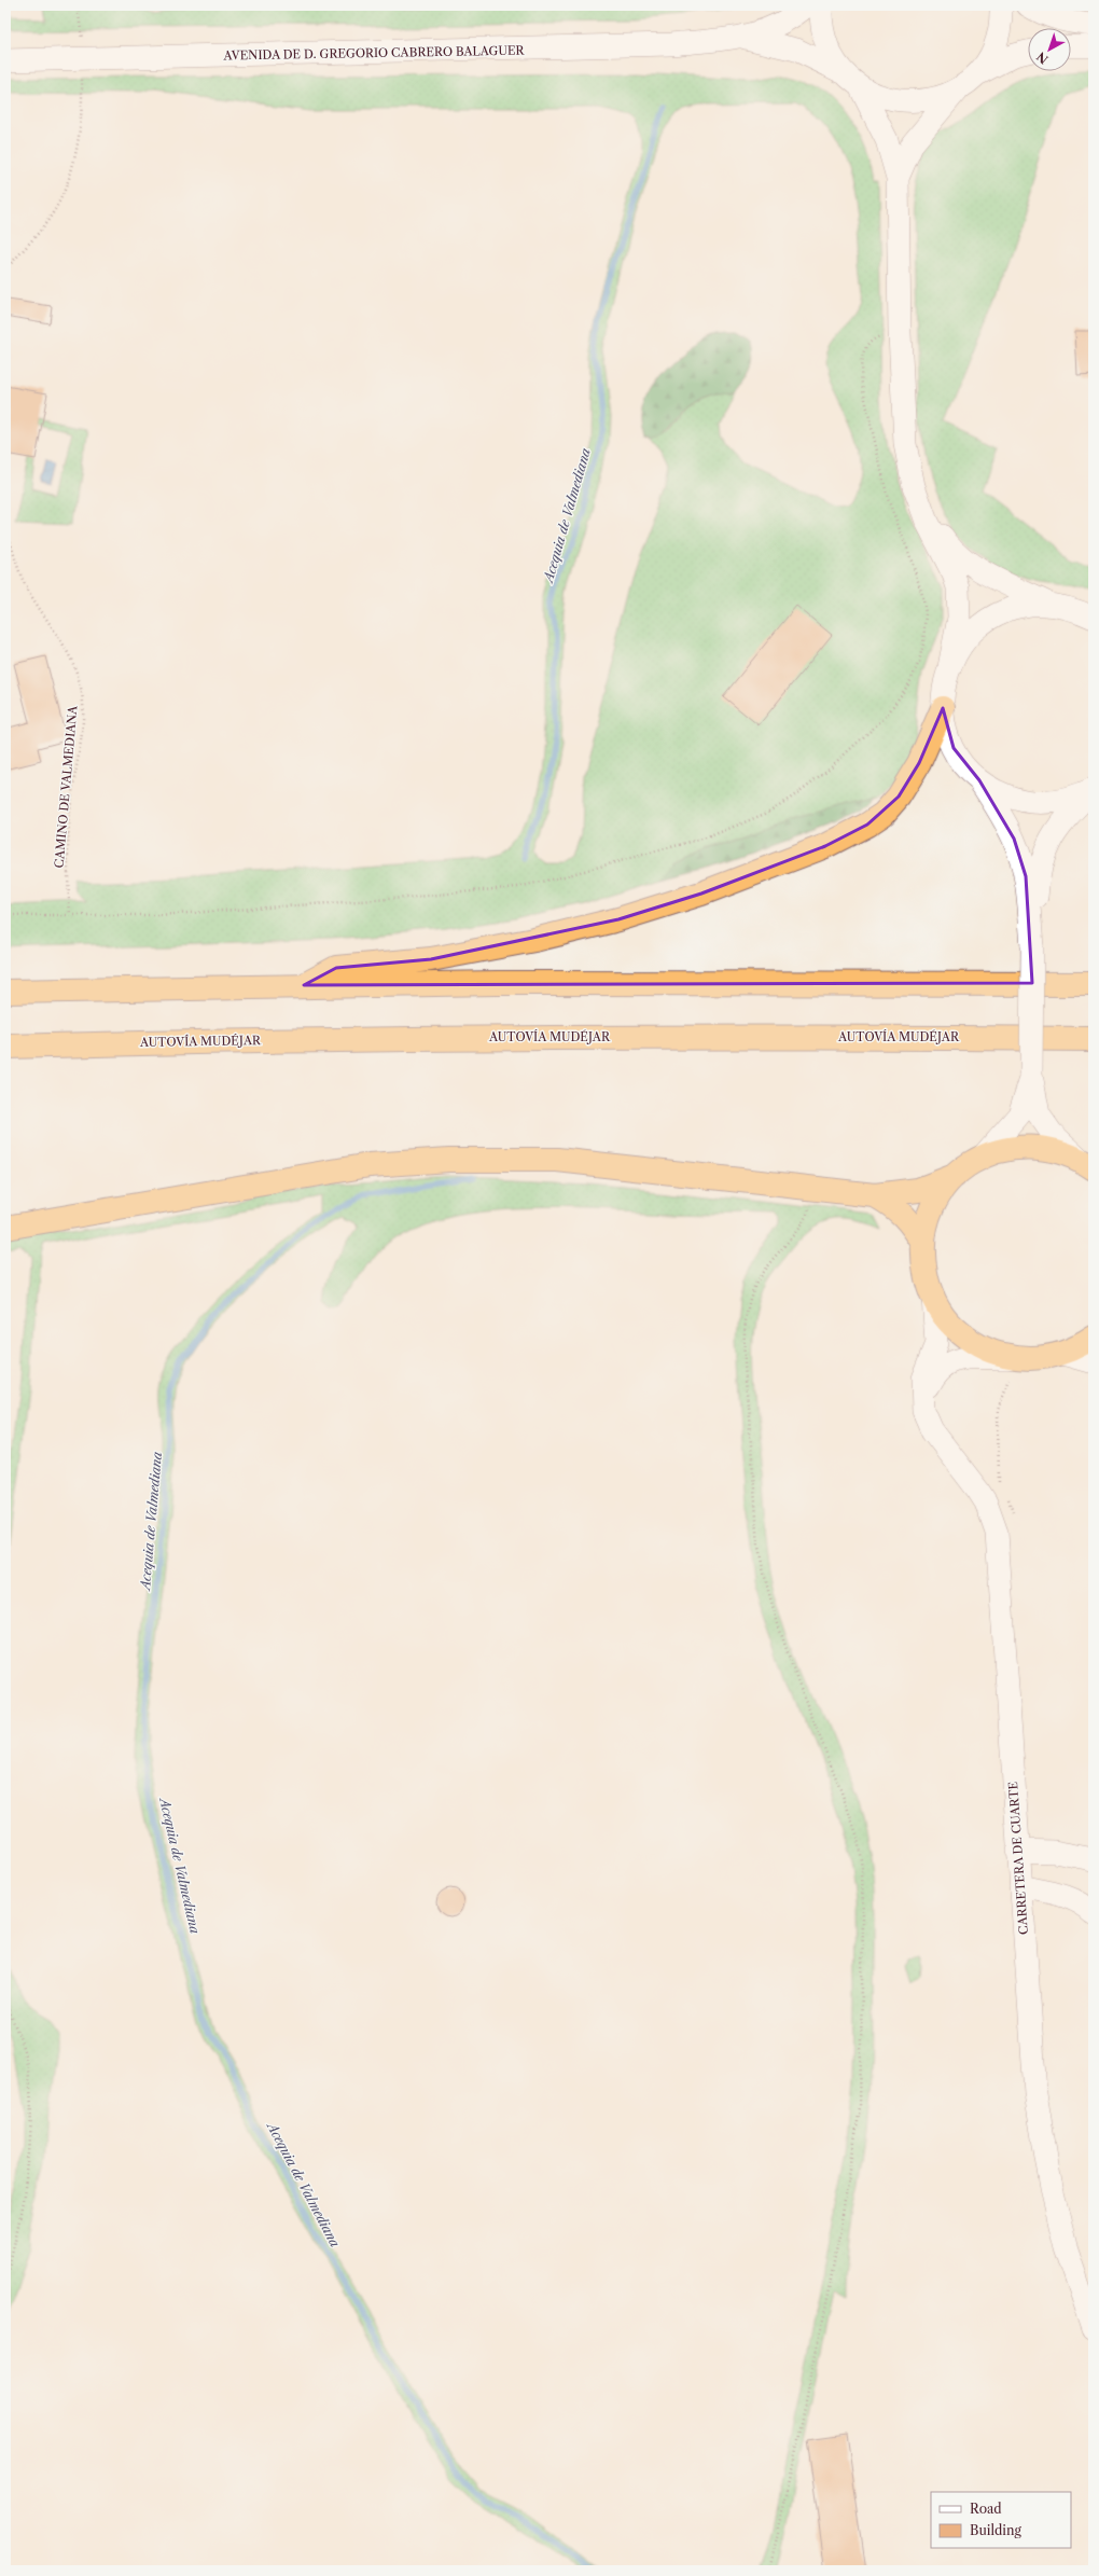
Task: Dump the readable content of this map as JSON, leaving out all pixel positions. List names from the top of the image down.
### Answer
{
  "streets": {
    "highway": ["AUTOVÍA MUDÉJAR"],
    "street": ["AVENIDA DE D. GREGORIO CABRERO BALAGUER", "CARRETERA DE CUARTE"],
    "path": ["CAMINO DE VALMEDIANA"]
  },
  "water": ["Acequia de Valmediana"],
  "legend": ["Road", "Building"],
  "north": "bottom left"
}
